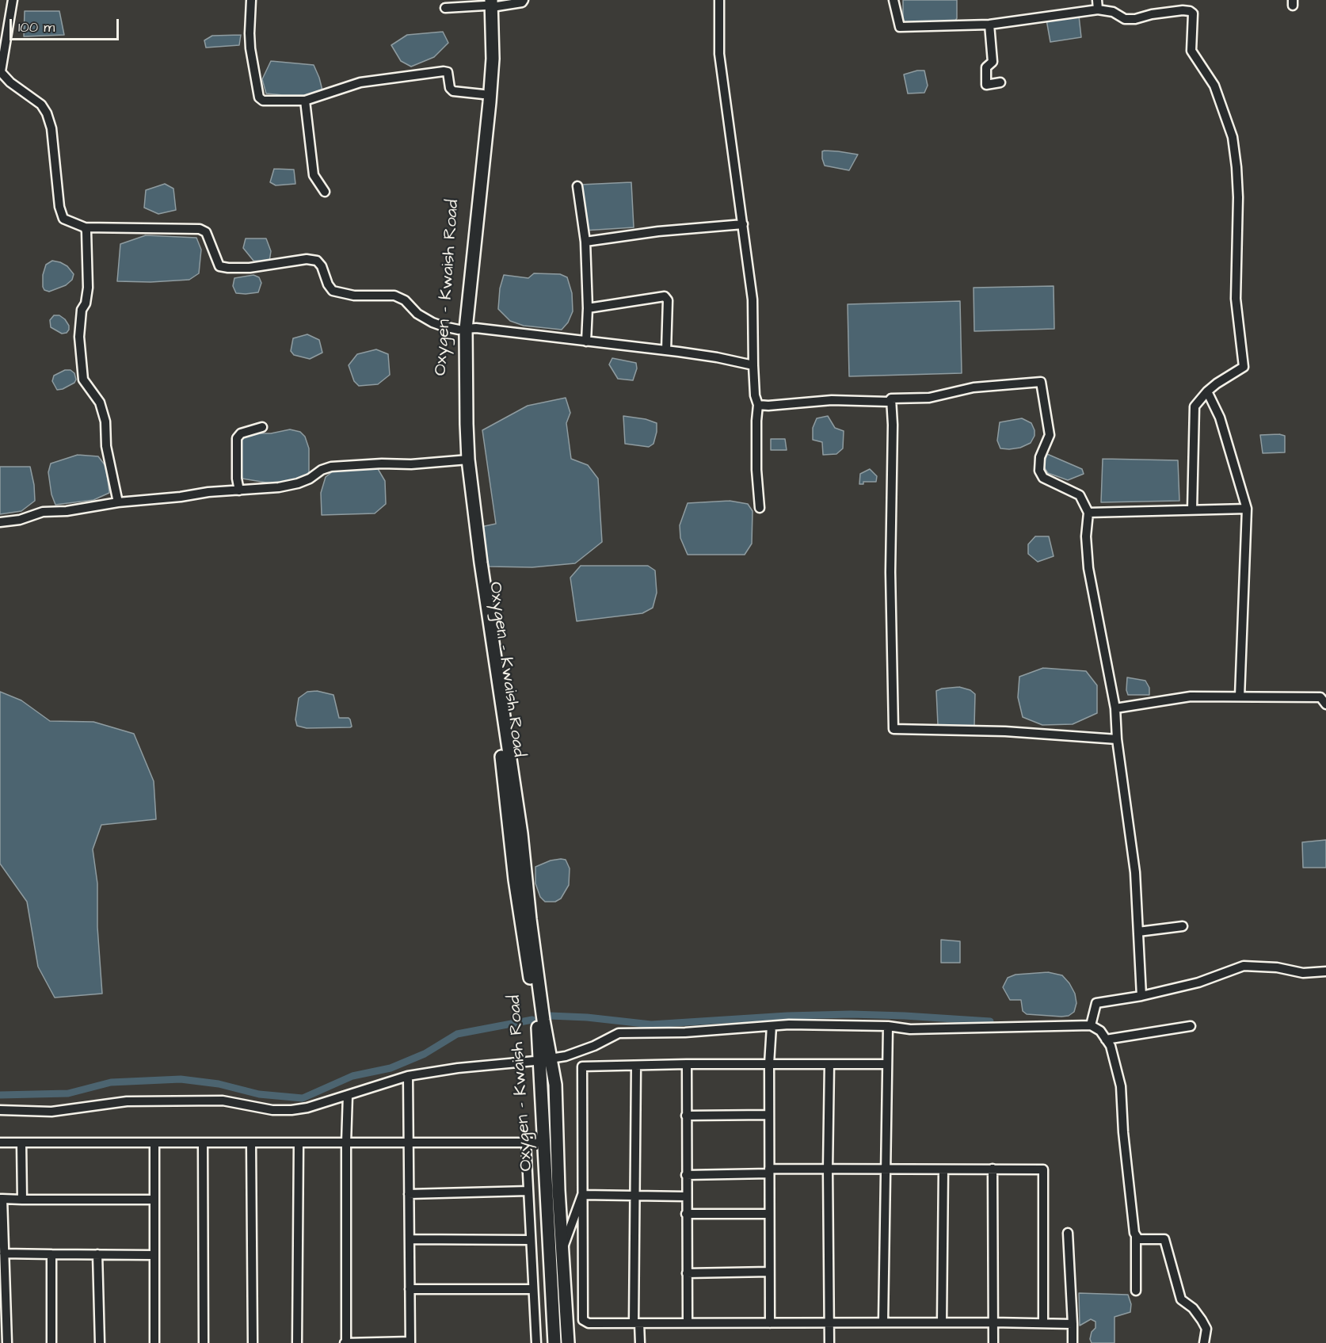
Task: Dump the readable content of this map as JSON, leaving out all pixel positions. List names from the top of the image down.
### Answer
{
  "streets": {
    "main road": ["Oxygen - Kwaish Road"]
  },
  "scale_bar": "100 m"
}
